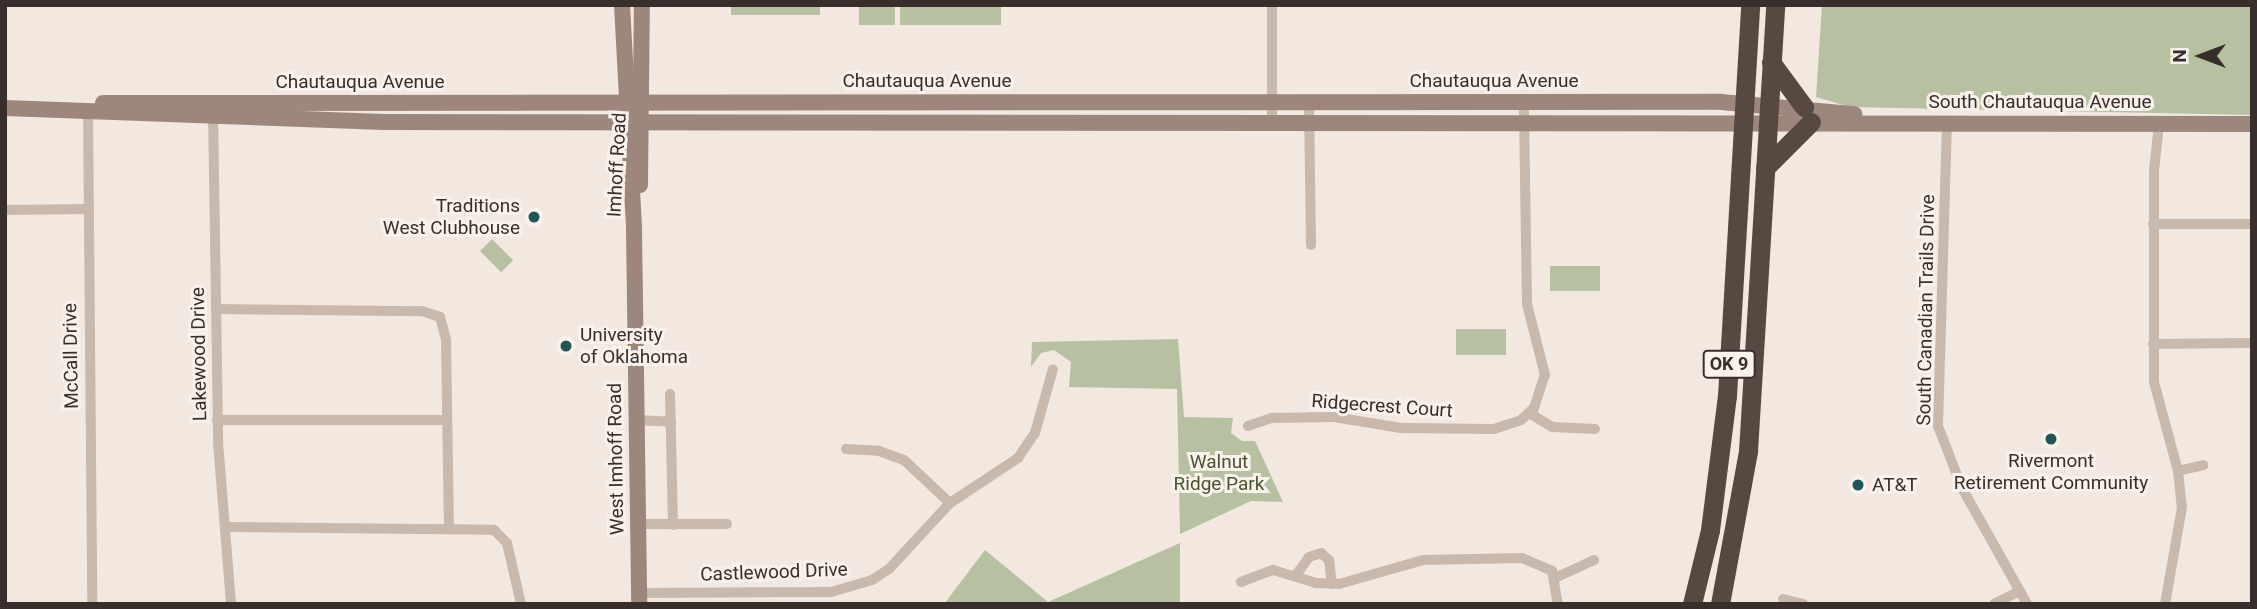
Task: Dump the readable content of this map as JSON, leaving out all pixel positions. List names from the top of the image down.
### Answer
{
  "streets": {
    "highway": ["OK 9"],
    "main road": [
      "Chautauqua Avenue",
      "South Chautauqua Avenue",
      "Imhoff Road",
      "West Imhoff Road"
    ],
    "street": [
      "South Canadian Trails Drive",
      "Lakewood Drive",
      "McCall Drive",
      "Ridgecrest Court",
      "Castlewood Drive"
    ]
  },
  "crossings": [
    ["Chautauqua Avenue", "South Chautauqua Avenue"],
    ["Chautauqua Avenue", "Imhoff Road"],
    ["Chautauqua Avenue", "Lakewood Drive"],
    ["Chautauqua Avenue", "McCall Drive"],
    ["Chautauqua Avenue", "OK 9"],
    ["South Chautauqua Avenue", "South Canadian Trails Drive"],
    ["South Chautauqua Avenue", "OK 9"],
    ["Imhoff Road", "West Imhoff Road"],
    ["West Imhoff Road", "Castlewood Drive"]
  ],
  "parks": ["Walnut Ridge Park"],
  "places": [
    "Traditions West Clubhouse",
    "University of Oklahoma",
    "Rivermont Retirement Community",
    "AT&T"
  ],
  "north": "left"
}
